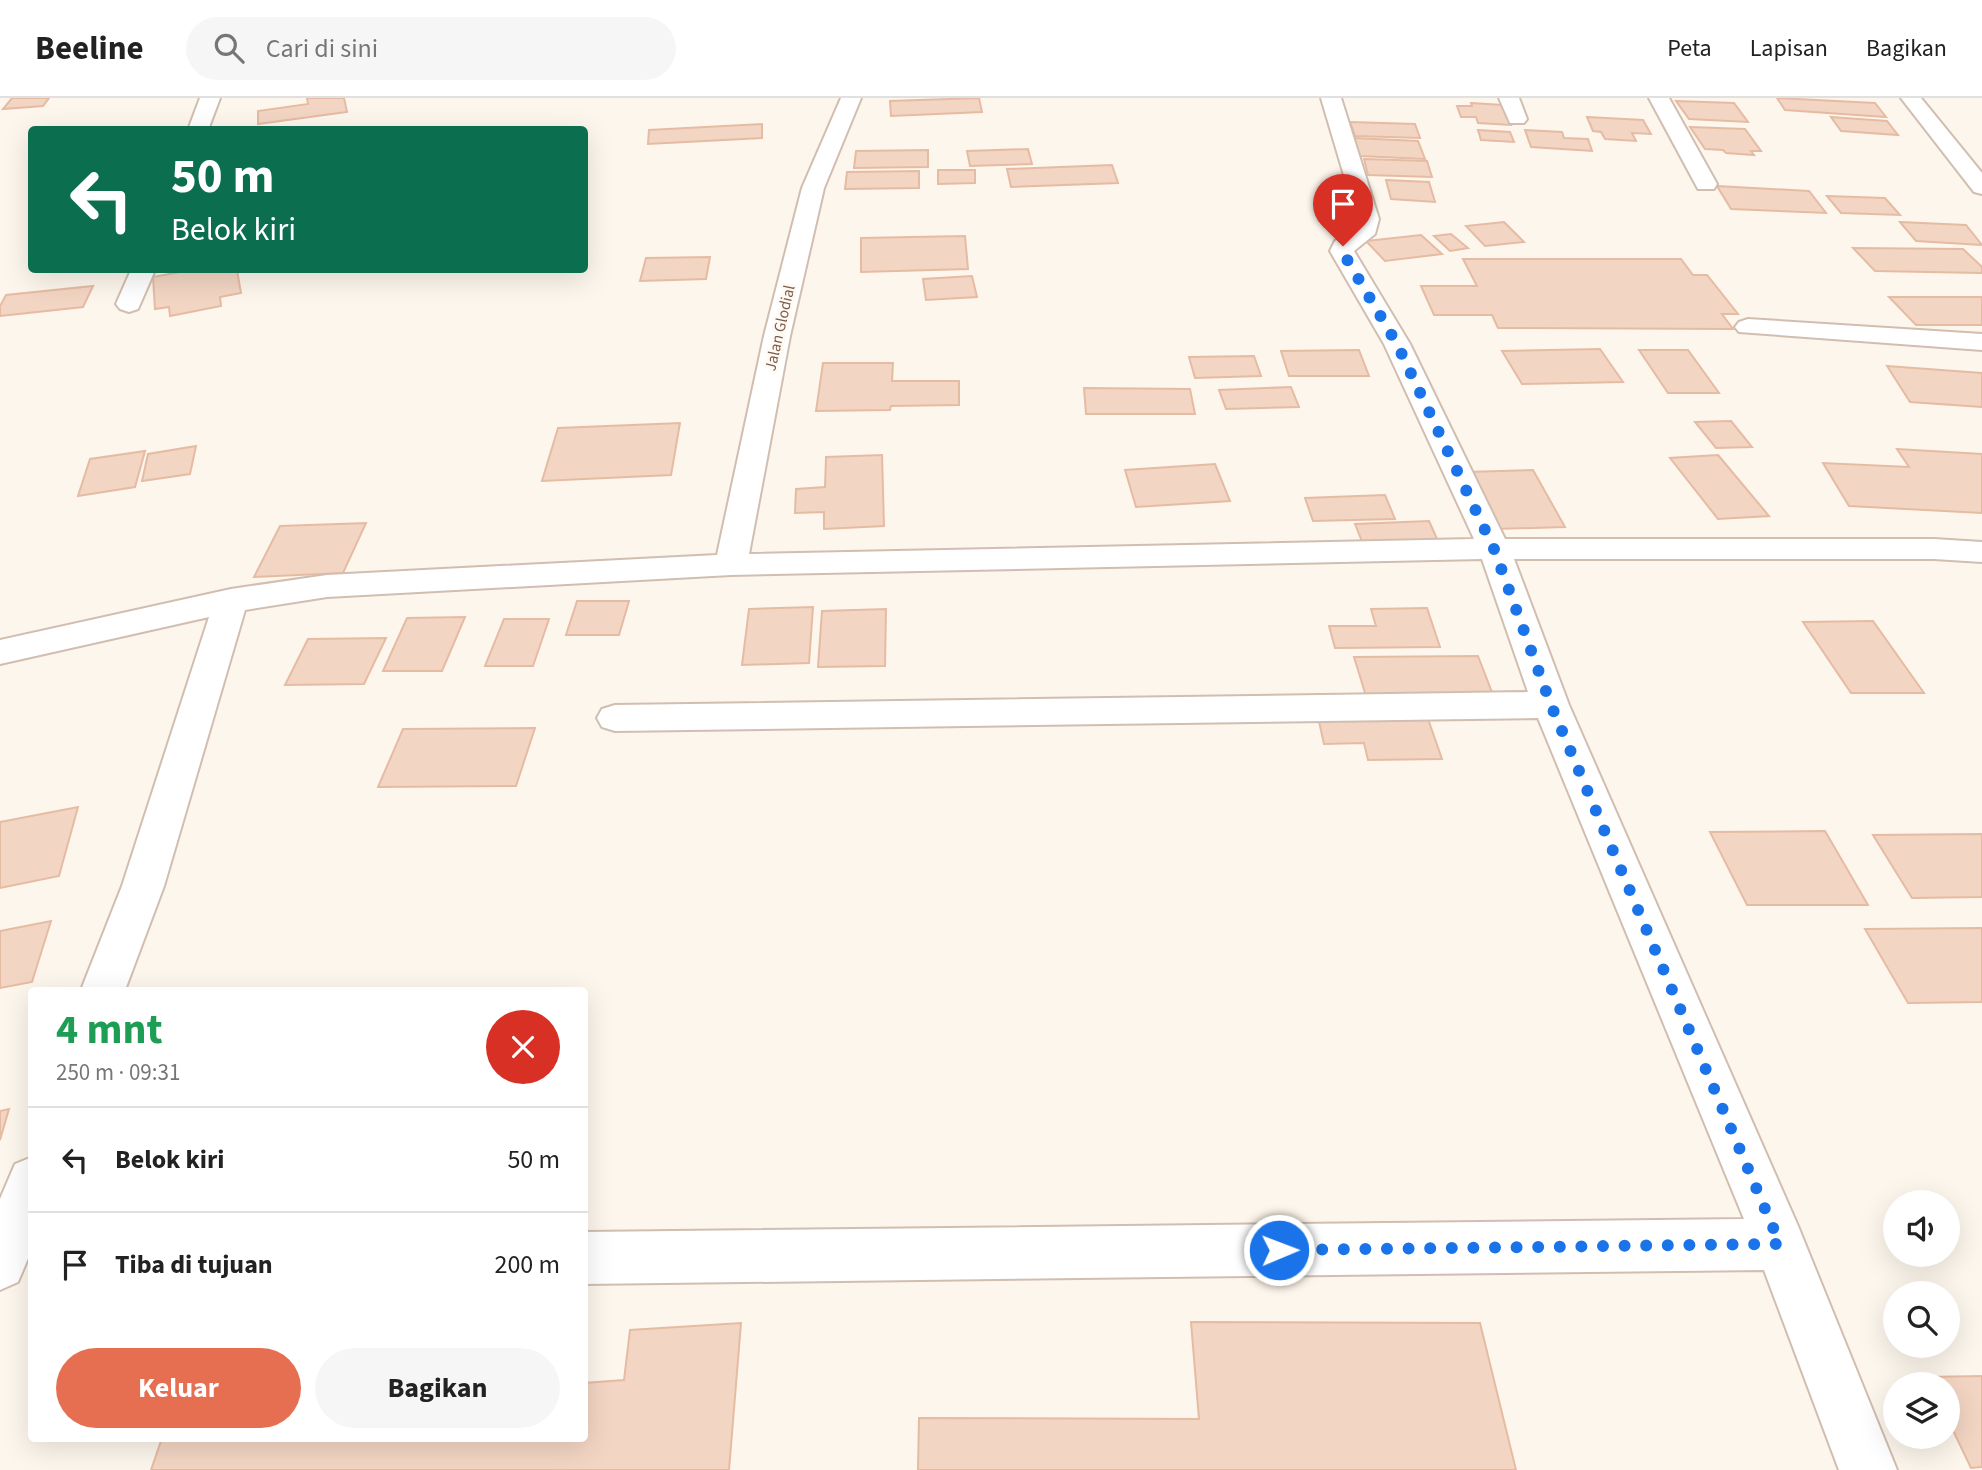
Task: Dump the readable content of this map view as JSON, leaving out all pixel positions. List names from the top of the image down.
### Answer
{
  "streets": {
    "street": ["Jalan Glodial"]
  },
  "page": {
    "header": "Beeline",
    "search": "Cari di sini",
    "nav": ["Peta", "Lapisan", "Bagikan"],
    "turn": ["50 m", "Belok kiri"],
    "heading": ["4 mnt", "250 m · 09:31"],
    "list": [
      {
        "name": "Belok kiri",
        "value": "50 m"
      },
      {
        "name": "Tiba di tujuan",
        "value": "200 m"
      }
    ],
    "buttons": ["Keluar", "Bagikan"]
  }
}
